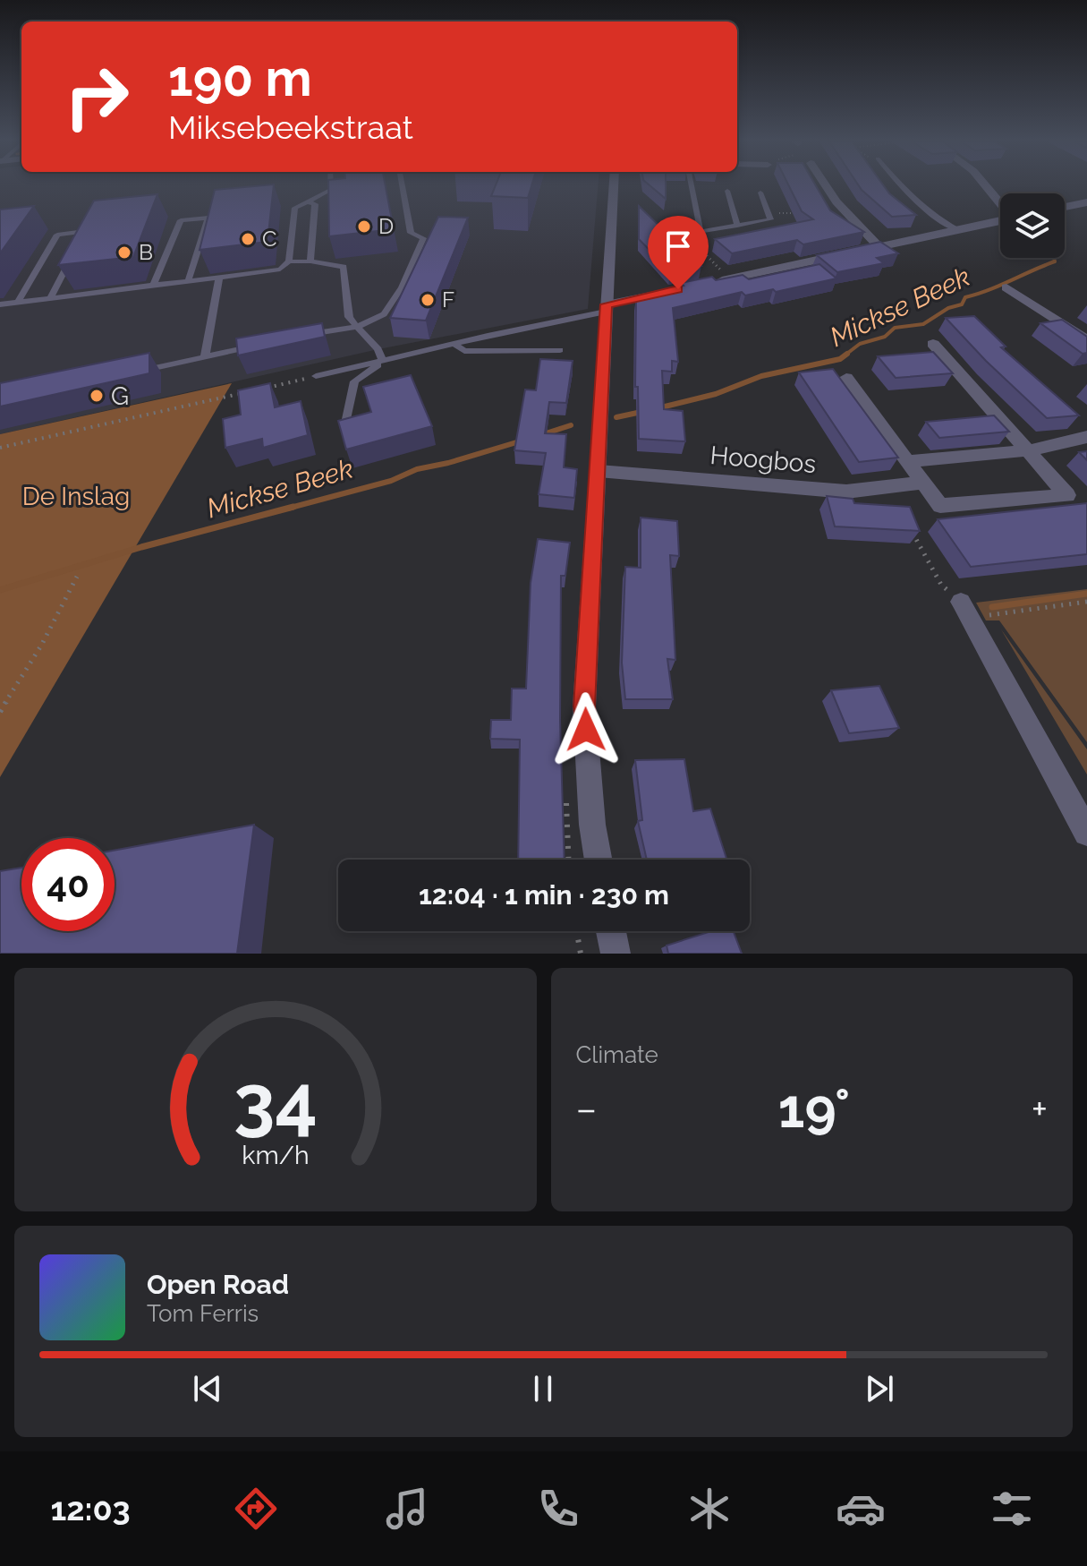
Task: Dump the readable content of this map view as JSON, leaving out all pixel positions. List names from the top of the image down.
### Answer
{
  "streets": {
    "street": ["Hoogbos"]
  },
  "water": ["Mickse Beek"],
  "parks": ["De Inslag"],
  "places": [
    "D",
    "C",
    "B",
    "F",
    "G"
  ],
  "page": {
    "turn": ["190 m", "Miksebeekstraat"],
    "limit": "40",
    "trip": "12:04 · 1 min · 230 m",
    "tile": "Climate",
    "heat": ["−", "19°", "+"],
    "song": ["Open Road", "Tom Ferris"],
    "tabs": "12:03",
    "gauge": ["34", "km/h"]
  }
}
